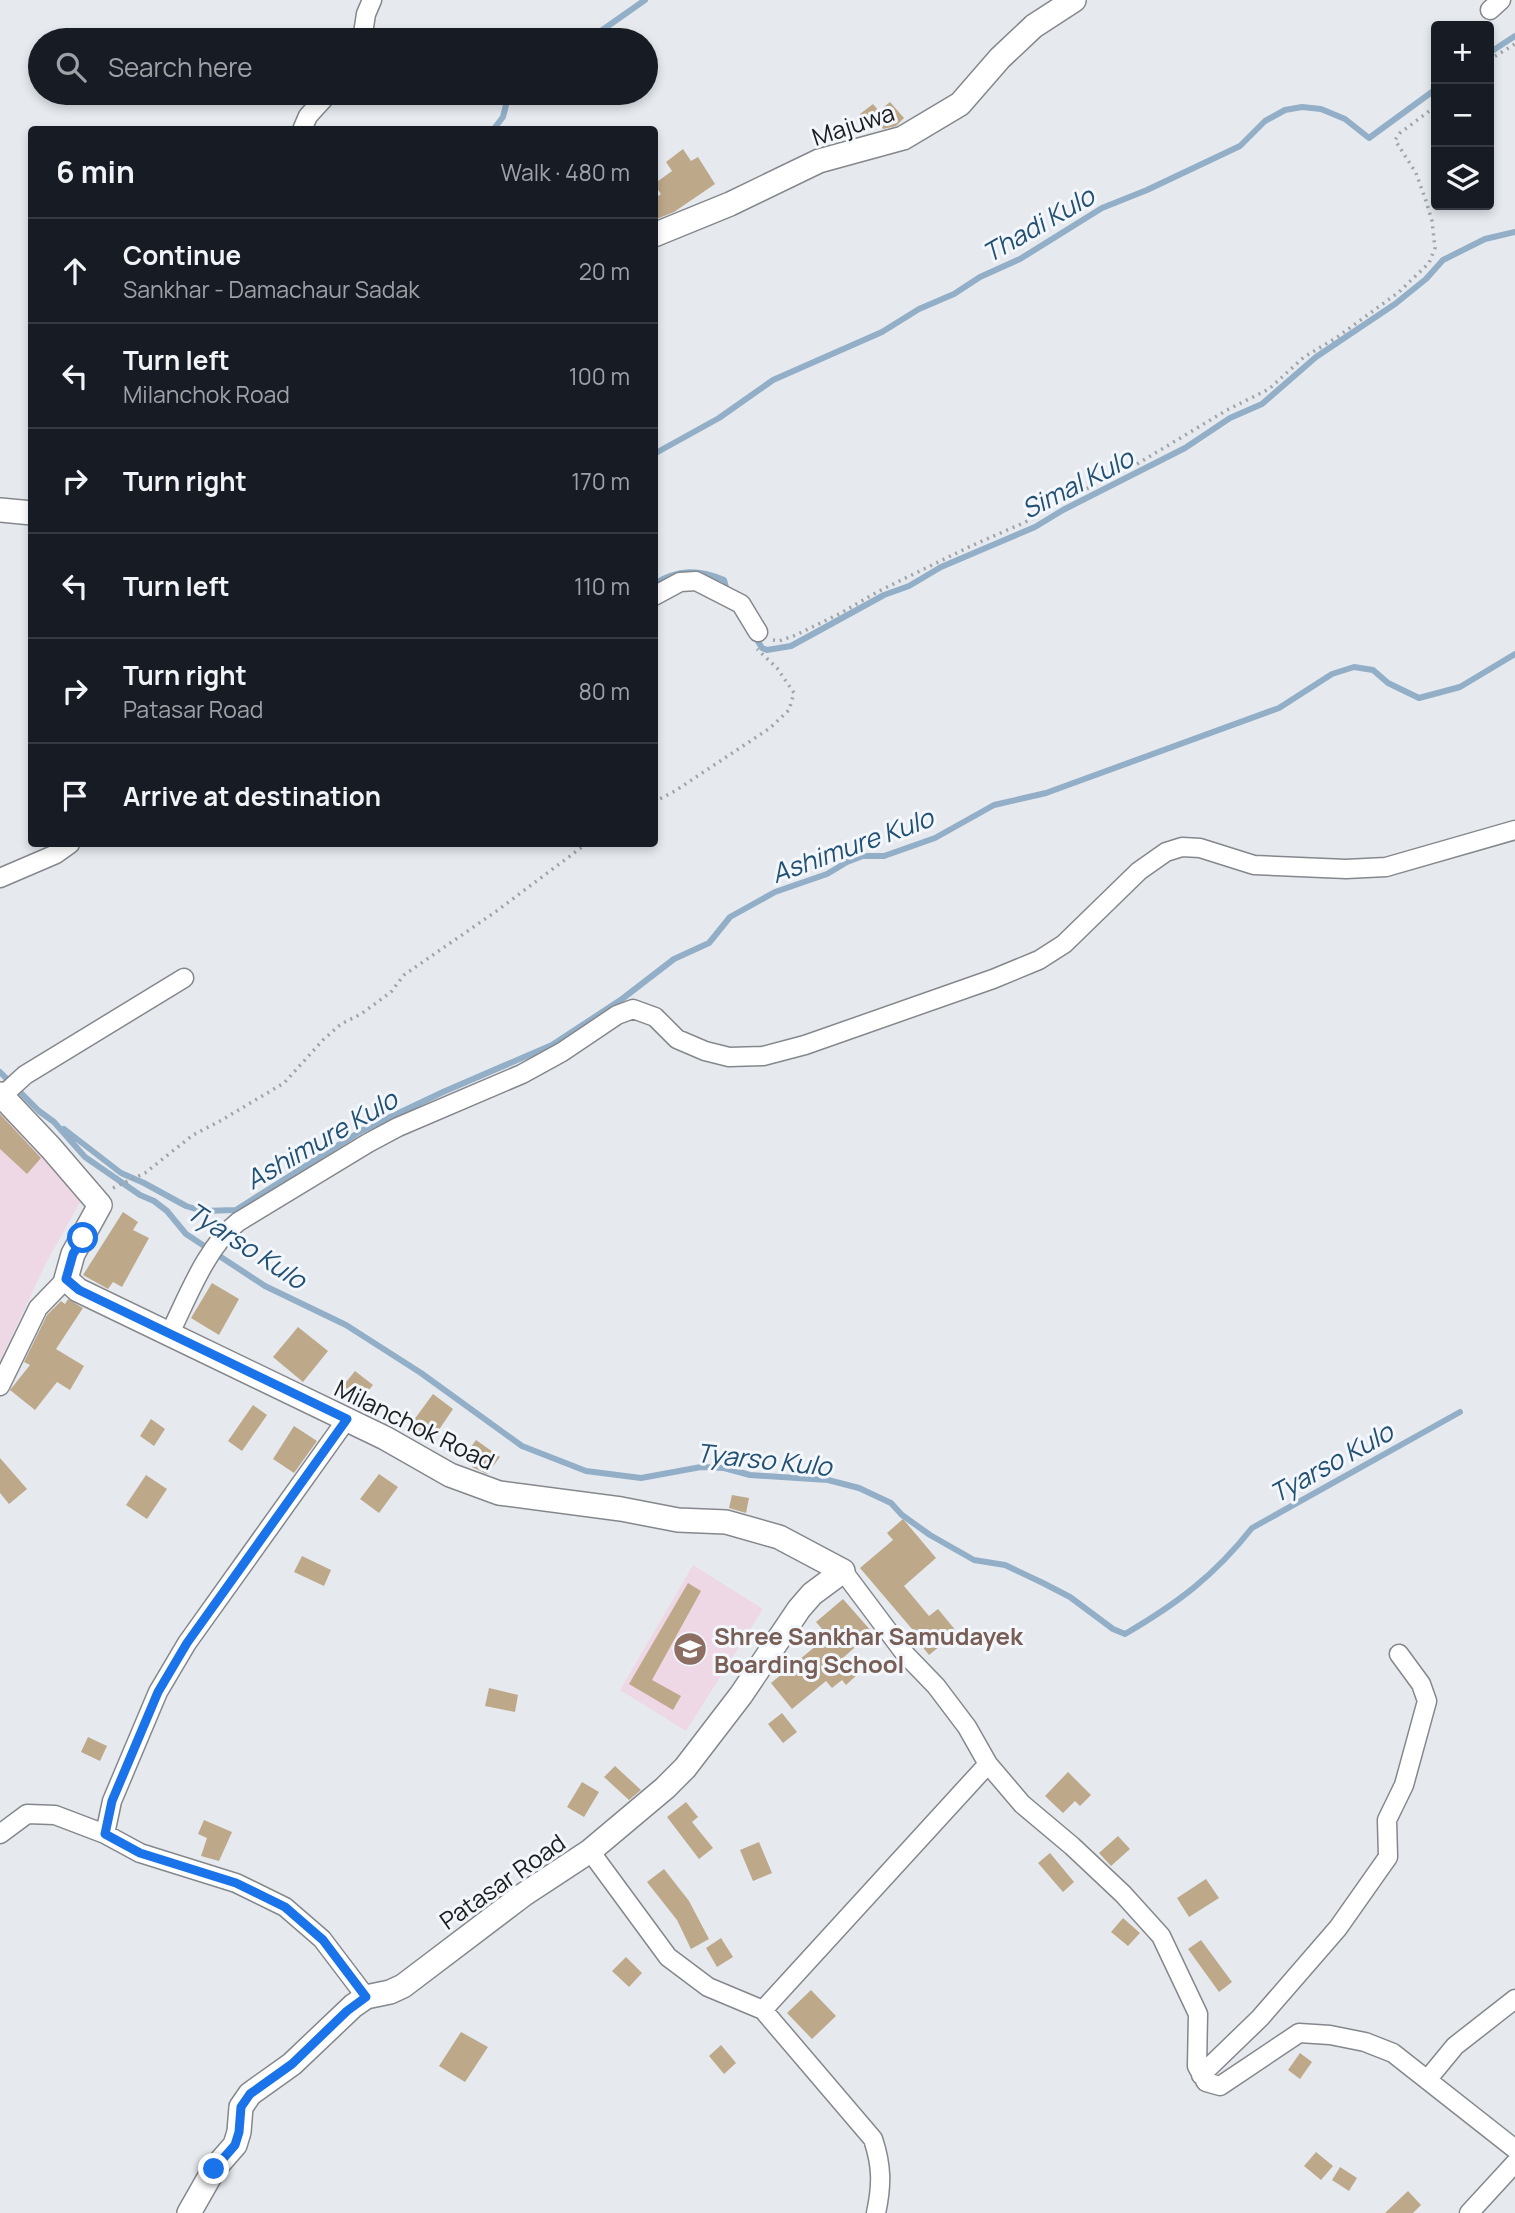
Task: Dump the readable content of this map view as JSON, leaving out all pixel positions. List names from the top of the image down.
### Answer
{
  "streets": {
    "street": ["Majuwa", "Milanchok Road", "Patasar Road"]
  },
  "crossings": [
    ["Milanchok Road", "Patasar Road"]
  ],
  "water": [
    "Thadi Kulo",
    "Simal Kulo",
    "Ashimure Kulo",
    "Tyarso Kulo"
  ],
  "places": {
    "school or university": ["Shree Sankhar Samudayek Boarding School"]
  },
  "page": {
    "map_buttons": ["+", "−"],
    "search": "Search here",
    "heading": ["6 min", "Walk · 480 m"],
    "list": [
      ["Continue", "Sankhar - Damachaur Sadak", "20 m"],
      ["Turn left", "Milanchok Road", "100 m"],
      ["Turn right", "170 m"],
      ["Turn left", "110 m"],
      ["Turn right", "Patasar Road", "80 m"],
      "Arrive at destination"
    ]
  }
}
